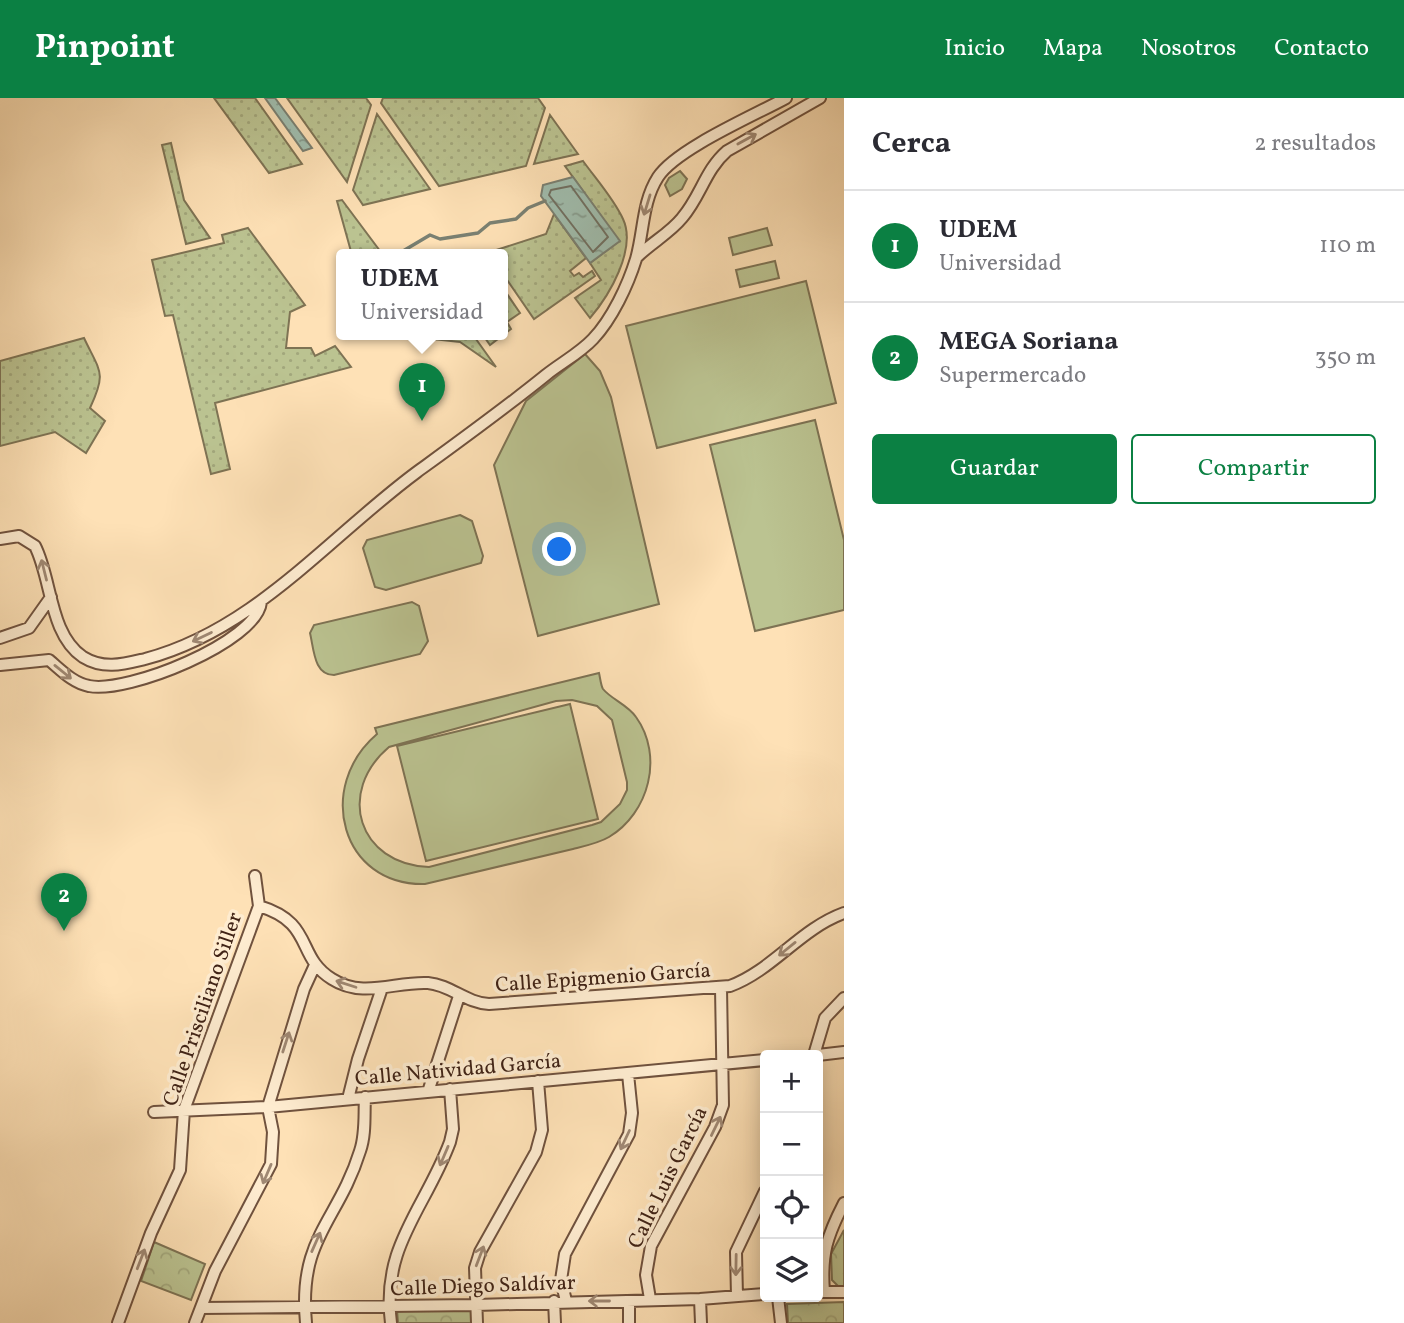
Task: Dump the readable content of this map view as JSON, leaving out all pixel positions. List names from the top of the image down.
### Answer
{
  "streets": {
    "street": [
      "Calle Epigmenio García",
      "Calle Prisciliano Siller",
      "Calle Natividad García",
      "Calle Luis García",
      "Calle Diego Saldívar"
    ]
  },
  "crossings": [
    ["Calle Epigmenio García", "Calle Prisciliano Siller"],
    ["Calle Epigmenio García", "Calle Luis García"],
    ["Calle Prisciliano Siller", "Calle Natividad García"],
    ["Calle Natividad García", "Calle Luis García"],
    ["Calle Luis García", "Calle Diego Saldívar"]
  ],
  "page": {
    "header": "Pinpoint",
    "nav": [
      "Inicio",
      "Mapa",
      "Nosotros",
      "Contacto"
    ],
    "heading": ["Cerca", "2 resultados"],
    "list": [
      {
        "mark": "1",
        "name": "UDEM",
        "note": "Universidad",
        "value": "110 m"
      },
      {
        "mark": "2",
        "name": "MEGA Soriana",
        "note": "Supermercado",
        "value": "350 m"
      }
    ],
    "popup": ["UDEM", "Universidad"],
    "pins": ["1", "2"],
    "buttons": ["Guardar", "Compartir"],
    "map_buttons": ["+", "−"]
  }
}
